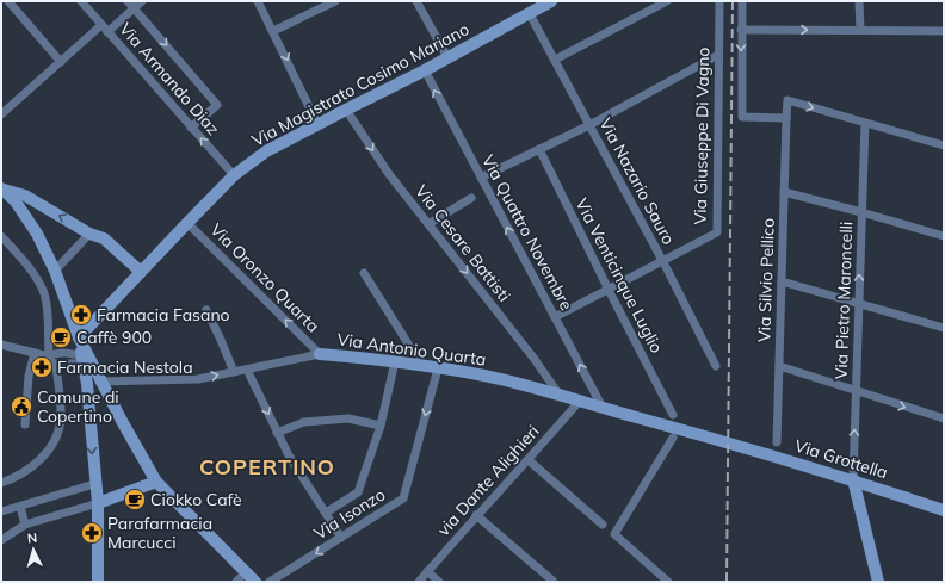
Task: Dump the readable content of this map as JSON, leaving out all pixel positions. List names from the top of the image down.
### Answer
{
  "streets": {
    "street": [
      "Via Armando Diaz",
      "Via Magistrato Cosimo Mariano",
      "Via Giuseppe Di Vagno",
      "Via Nazario Sauro",
      "Via Quattro Novembre",
      "Via Cesare Battisti",
      "Via Venticinque Luglio",
      "Via Oronzo Quarta",
      "Via Silvio Pellico",
      "Via Pietro Maroncelli",
      "Via Antonio Quarta",
      "Via Grottella",
      "via Dante Alighieri",
      "Via Isonzo"
    ]
  },
  "crossings": [
    ["Via Armando Diaz", "Via Magistrato Cosimo Mariano"],
    ["Via Magistrato Cosimo Mariano", "Via Nazario Sauro"],
    ["Via Magistrato Cosimo Mariano", "Via Quattro Novembre"],
    ["Via Magistrato Cosimo Mariano", "Via Cesare Battisti"],
    ["Via Magistrato Cosimo Mariano", "Via Oronzo Quarta"],
    ["Via Giuseppe Di Vagno", "Via Nazario Sauro"],
    ["Via Giuseppe Di Vagno", "Via Quattro Novembre"],
    ["Via Giuseppe Di Vagno", "Via Venticinque Luglio"],
    ["Via Quattro Novembre", "Via Antonio Quarta"],
    ["Via Cesare Battisti", "Via Antonio Quarta"],
    ["Via Oronzo Quarta", "Via Antonio Quarta"],
    ["Via Pietro Maroncelli", "Via Grottella"],
    ["Via Antonio Quarta", "Via Grottella"],
    ["Via Antonio Quarta", "via Dante Alighieri"],
    ["Via Antonio Quarta", "Via Isonzo"]
  ],
  "one_way": ["Via Quattro Novembre", "Via Cesare Battisti", "Via Pietro Maroncelli"],
  "districts": ["COPERTINO"],
  "places": {
    "pharmacy": ["Farmacia Fasano", "Farmacia Nestola", "Parafarmacia Marcucci"],
    "cafe": ["Caffè 900", "Ciokko Cafè"],
    "public building": ["Comune di Copertino"]
  },
  "north": "top"
}
